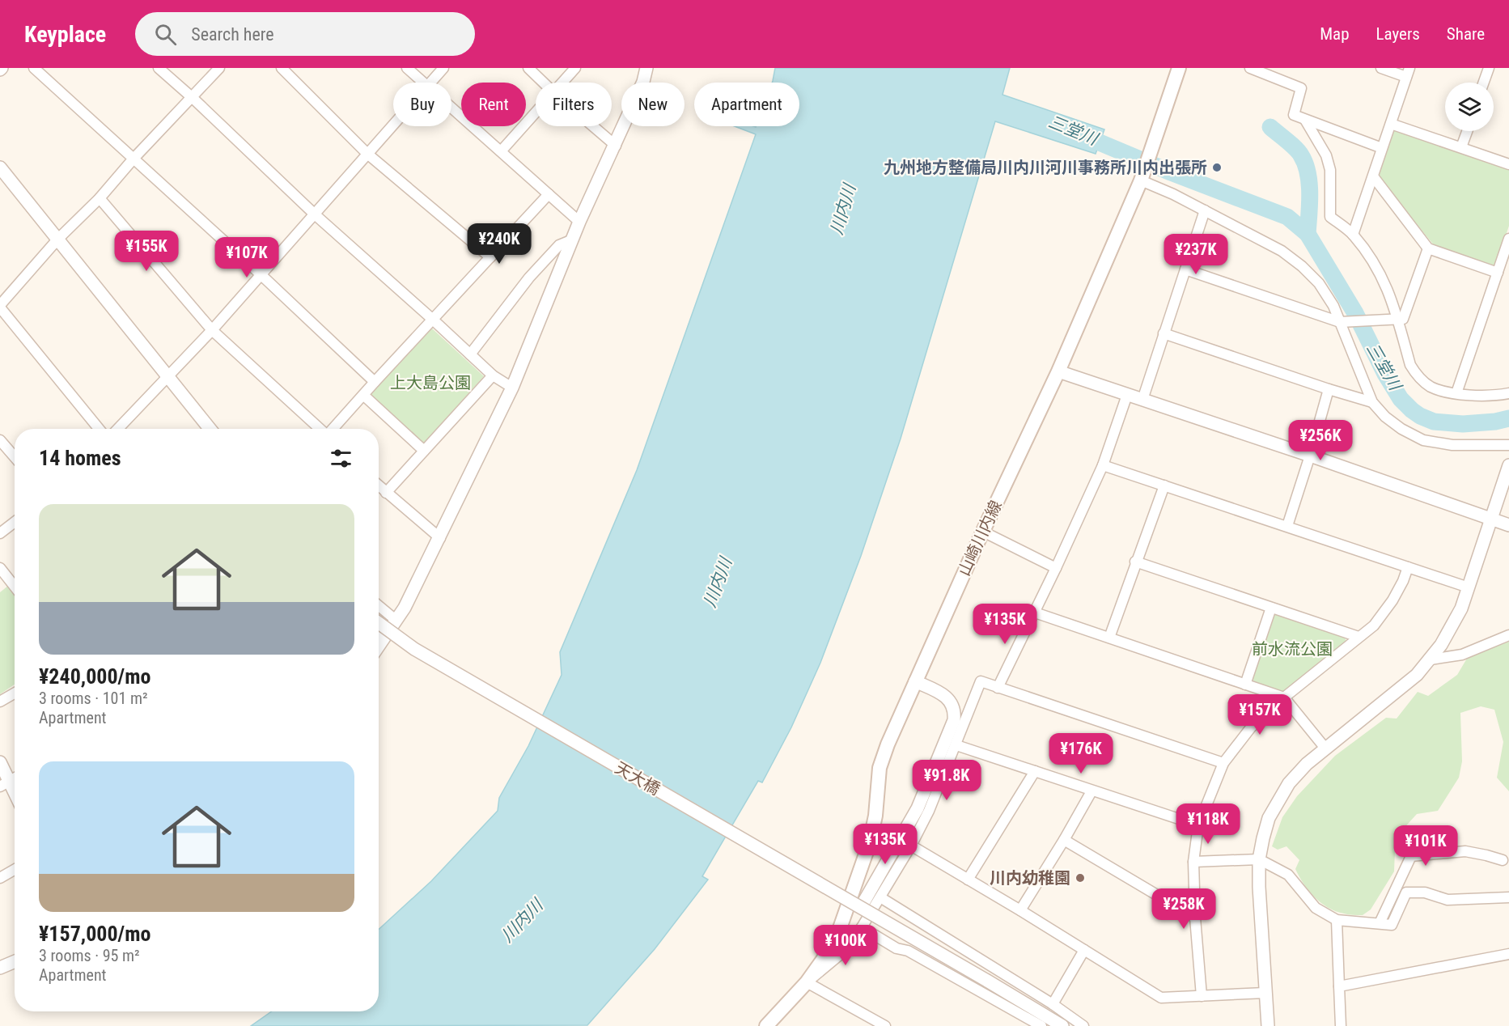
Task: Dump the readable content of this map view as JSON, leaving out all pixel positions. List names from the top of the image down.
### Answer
{
  "streets": {
    "main road": ["山崎川内線"],
    "street": ["天大橋"]
  },
  "water": ["三堂川", "川内川"],
  "parks": ["上大島公園", "前水流公園"],
  "places": ["九州地方整備局川内川河川事務所川内出張所", "川内幼稚園"],
  "page": {
    "header": "Keyplace",
    "search": "Search here",
    "nav": ["Map", "Layers", "Share"],
    "chip": [
      "Buy",
      "Rent",
      "Filters",
      "New",
      "Apartment"
    ],
    "price": [
      "¥240K",
      "¥155K",
      "¥237K",
      "¥107K",
      "¥256K",
      "¥135K",
      "¥157K",
      "¥176K",
      "¥91.8K",
      "¥118K",
      "¥135K",
      "¥101K",
      "¥258K",
      "¥100K"
    ],
    "heading": "14 homes",
    "list": [
      {
        "name": "¥240,000/mo",
        "note": "3 rooms · 101 m² · Apartment"
      },
      {
        "name": "¥157,000/mo",
        "note": "3 rooms · 95 m² · Apartment"
      }
    ]
  }
}
